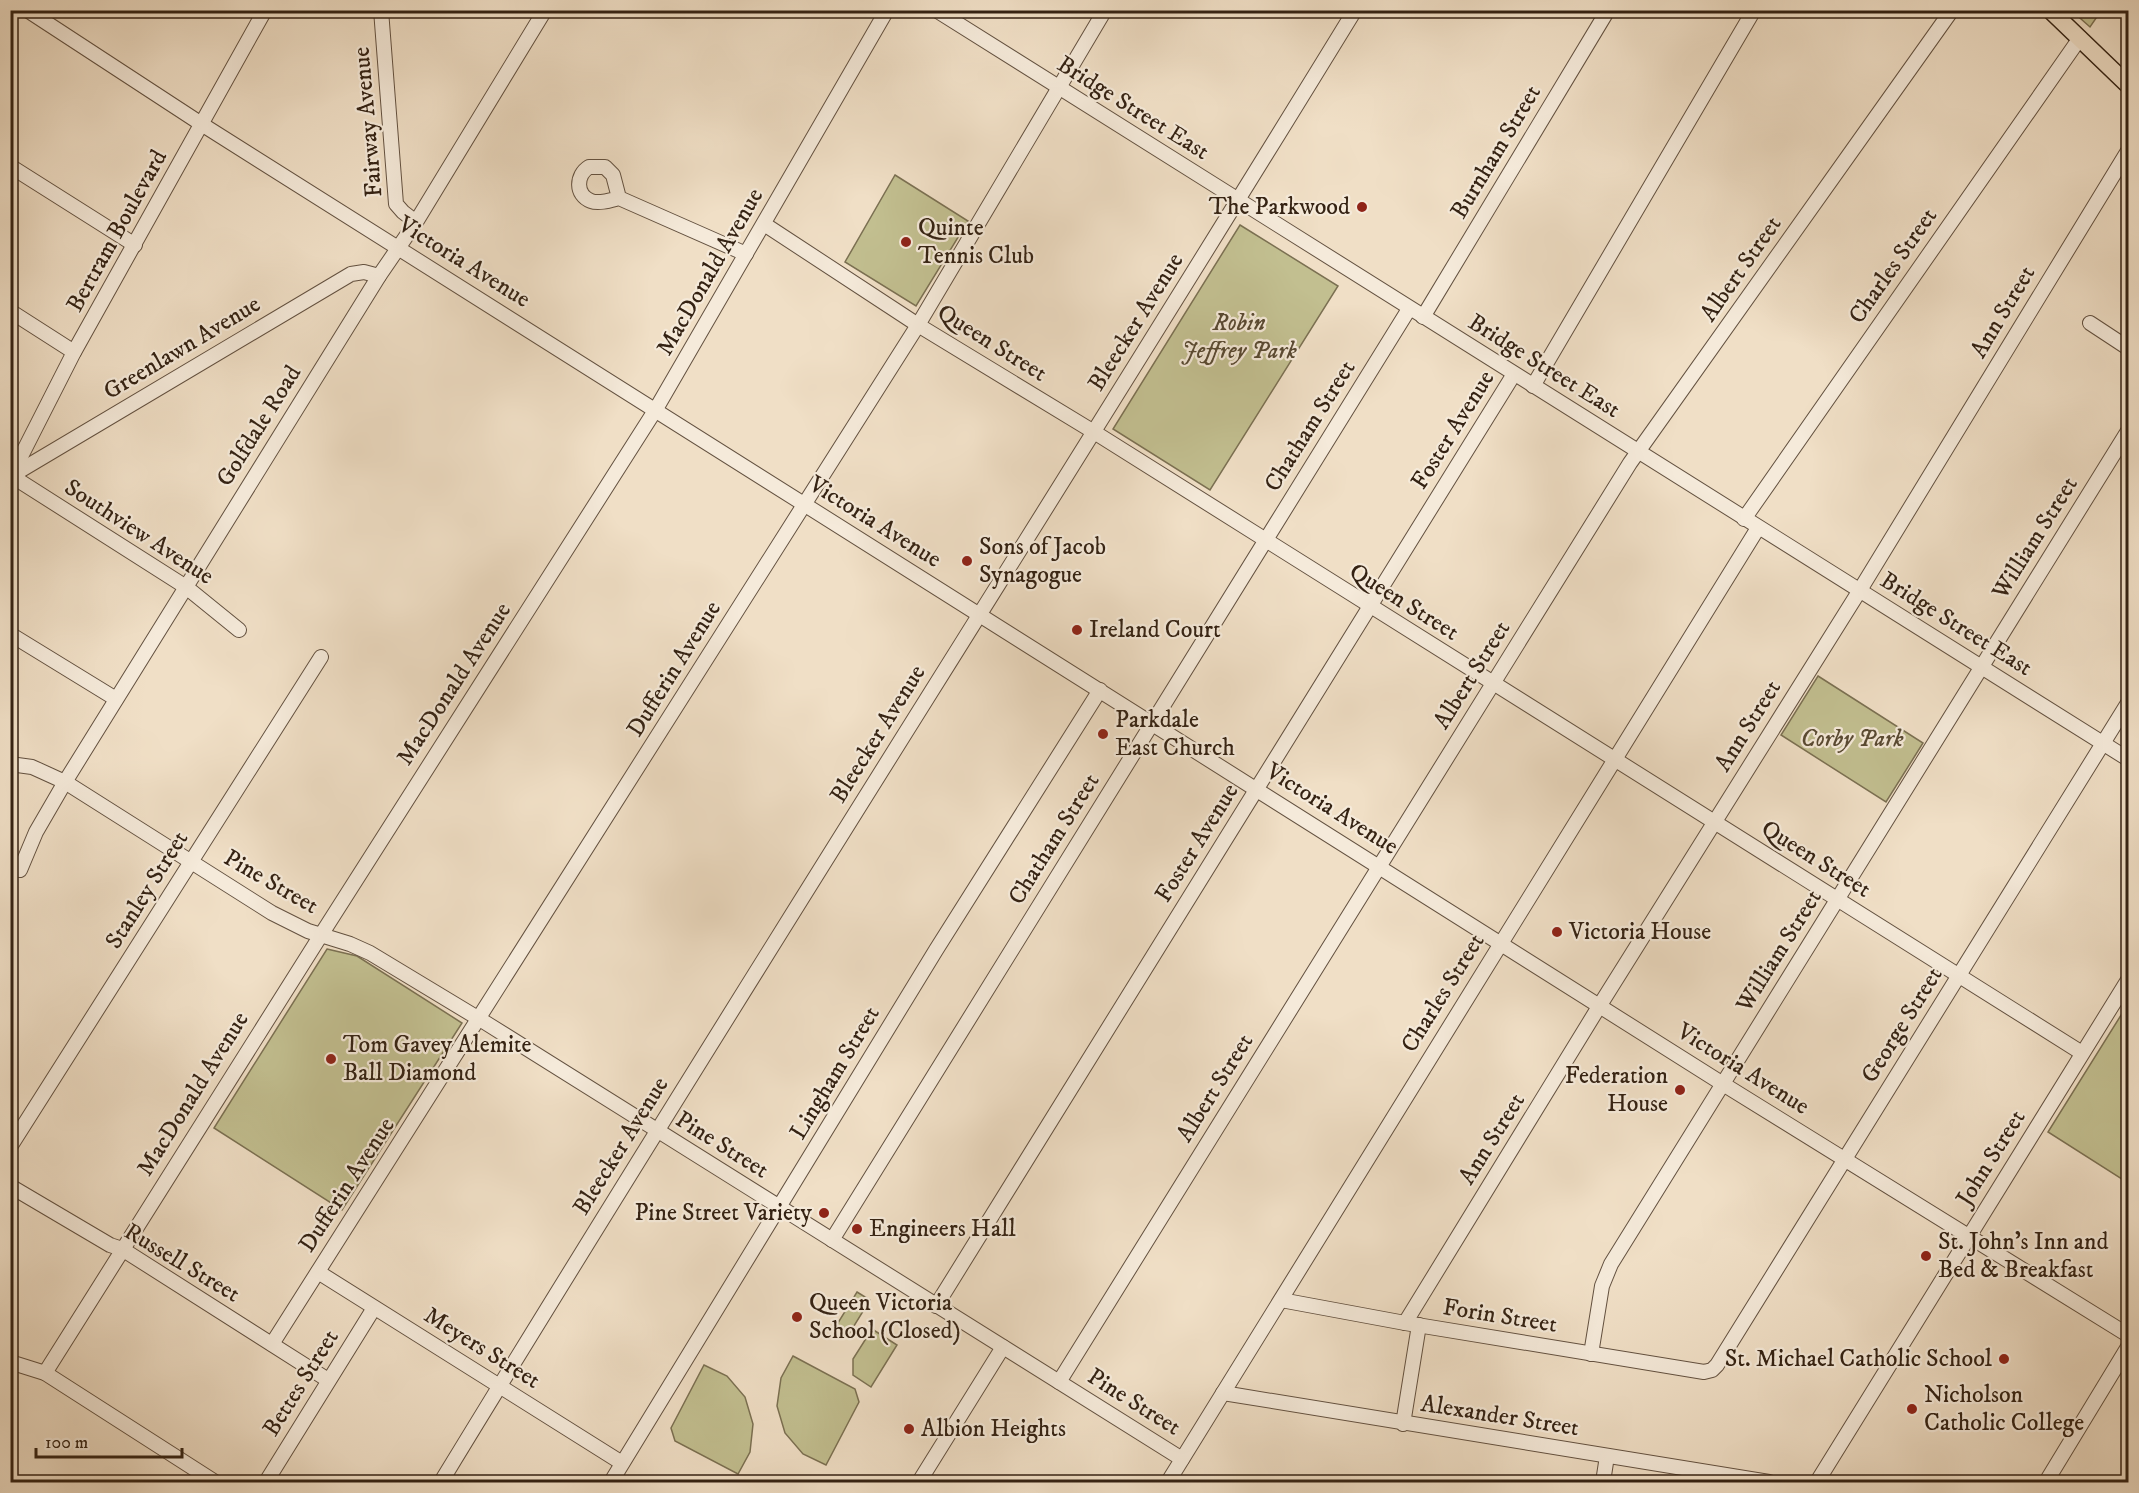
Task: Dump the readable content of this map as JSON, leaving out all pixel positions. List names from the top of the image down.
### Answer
{
  "streets": {
    "street": [
      "Bridge Street East",
      "Fairway Avenue",
      "Burnham Street",
      "Bertram Boulevard",
      "Victoria Avenue",
      "Charles Street",
      "Albert Street",
      "MacDonald Avenue",
      "Ann Street",
      "Bleecker Avenue",
      "Queen Street",
      "Greenlawn Avenue",
      "Golfdale Road",
      "Chatham Street",
      "Foster Avenue",
      "Southview Avenue",
      "William Street",
      "Dufferin Avenue",
      "Pine Street",
      "Stanley Street",
      "George Street",
      "Lingham Street",
      "John Street",
      "Russell Street",
      "Forin Street",
      "Meyers Street",
      "Bettes Street",
      "Alexander Street"
    ]
  },
  "crossings": [
    ["Bridge Street East", "Burnham Street"],
    ["Bridge Street East", "Charles Street"],
    ["Bridge Street East", "Albert Street"],
    ["Bridge Street East", "Ann Street"],
    ["Bridge Street East", "Bleecker Avenue"],
    ["Bridge Street East", "Chatham Street"],
    ["Bridge Street East", "Foster Avenue"],
    ["Bridge Street East", "William Street"],
    ["Bridge Street East", "Dufferin Avenue"],
    ["Bridge Street East", "George Street"],
    ["Fairway Avenue", "Golfdale Road"],
    ["Bertram Boulevard", "Victoria Avenue"],
    ["Bertram Boulevard", "Greenlawn Avenue"],
    ["Bertram Boulevard", "Southview Avenue"],
    ["Victoria Avenue", "Charles Street"],
    ["Victoria Avenue", "Albert Street"],
    ["Victoria Avenue", "MacDonald Avenue"],
    ["Victoria Avenue", "Ann Street"],
    ["Victoria Avenue", "Bleecker Avenue"],
    ["Victoria Avenue", "Golfdale Road"],
    ["Victoria Avenue", "Chatham Street"],
    ["Victoria Avenue", "Foster Avenue"],
    ["Victoria Avenue", "William Street"],
    ["Victoria Avenue", "Dufferin Avenue"],
    ["Victoria Avenue", "George Street"],
    ["Victoria Avenue", "Lingham Street"],
    ["Victoria Avenue", "John Street"],
    ["Charles Street", "Queen Street"],
    ["Charles Street", "Pine Street"],
    ["Charles Street", "Forin Street"],
    ["Charles Street", "Alexander Street"],
    ["Albert Street", "Queen Street"],
    ["Albert Street", "Pine Street"],
    ["MacDonald Avenue", "Queen Street"],
    ["MacDonald Avenue", "Pine Street"],
    ["MacDonald Avenue", "Russell Street"],
    ["Ann Street", "Queen Street"],
    ["Ann Street", "Forin Street"],
    ["Ann Street", "Alexander Street"],
    ["Bleecker Avenue", "Queen Street"],
    ["Bleecker Avenue", "Pine Street"],
    ["Bleecker Avenue", "Meyers Street"],
    ["Queen Street", "Chatham Street"],
    ["Queen Street", "Foster Avenue"],
    ["Queen Street", "William Street"],
    ["Queen Street", "Dufferin Avenue"],
    ["Queen Street", "George Street"],
    ["Queen Street", "John Street"],
    ["Greenlawn Avenue", "Golfdale Road"],
    ["Greenlawn Avenue", "Southview Avenue"],
    ["Golfdale Road", "Southview Avenue"],
    ["Golfdale Road", "Pine Street"],
    ["Chatham Street", "Pine Street"],
    ["Foster Avenue", "Pine Street"],
    ["William Street", "Forin Street"],
    ["Dufferin Avenue", "Pine Street"],
    ["Dufferin Avenue", "Russell Street"],
    ["Dufferin Avenue", "Meyers Street"],
    ["Pine Street", "Stanley Street"],
    ["Pine Street", "Lingham Street"],
    ["George Street", "Forin Street"],
    ["Lingham Street", "Meyers Street"],
    ["Russell Street", "Bettes Street"],
    ["Meyers Street", "Bettes Street"]
  ],
  "parks": ["Robin Jeffrey Park", "Corby Park"],
  "places": [
    "The Parkwood",
    "Quinte Tennis Club",
    "Sons of Jacob Synagogue",
    "Ireland Court",
    "Parkdale East Church",
    "Victoria House",
    "Tom Gavey Alemite Ball Diamond",
    "Federation House",
    "Pine Street Variety",
    "Engineers Hall",
    "St. John's Inn and Bed & Breakfast",
    "Queen Victoria School (Closed)",
    "St. Michael Catholic School",
    "Nicholson Catholic College",
    "Albion Heights"
  ],
  "scale_bar": "100 m"
}
